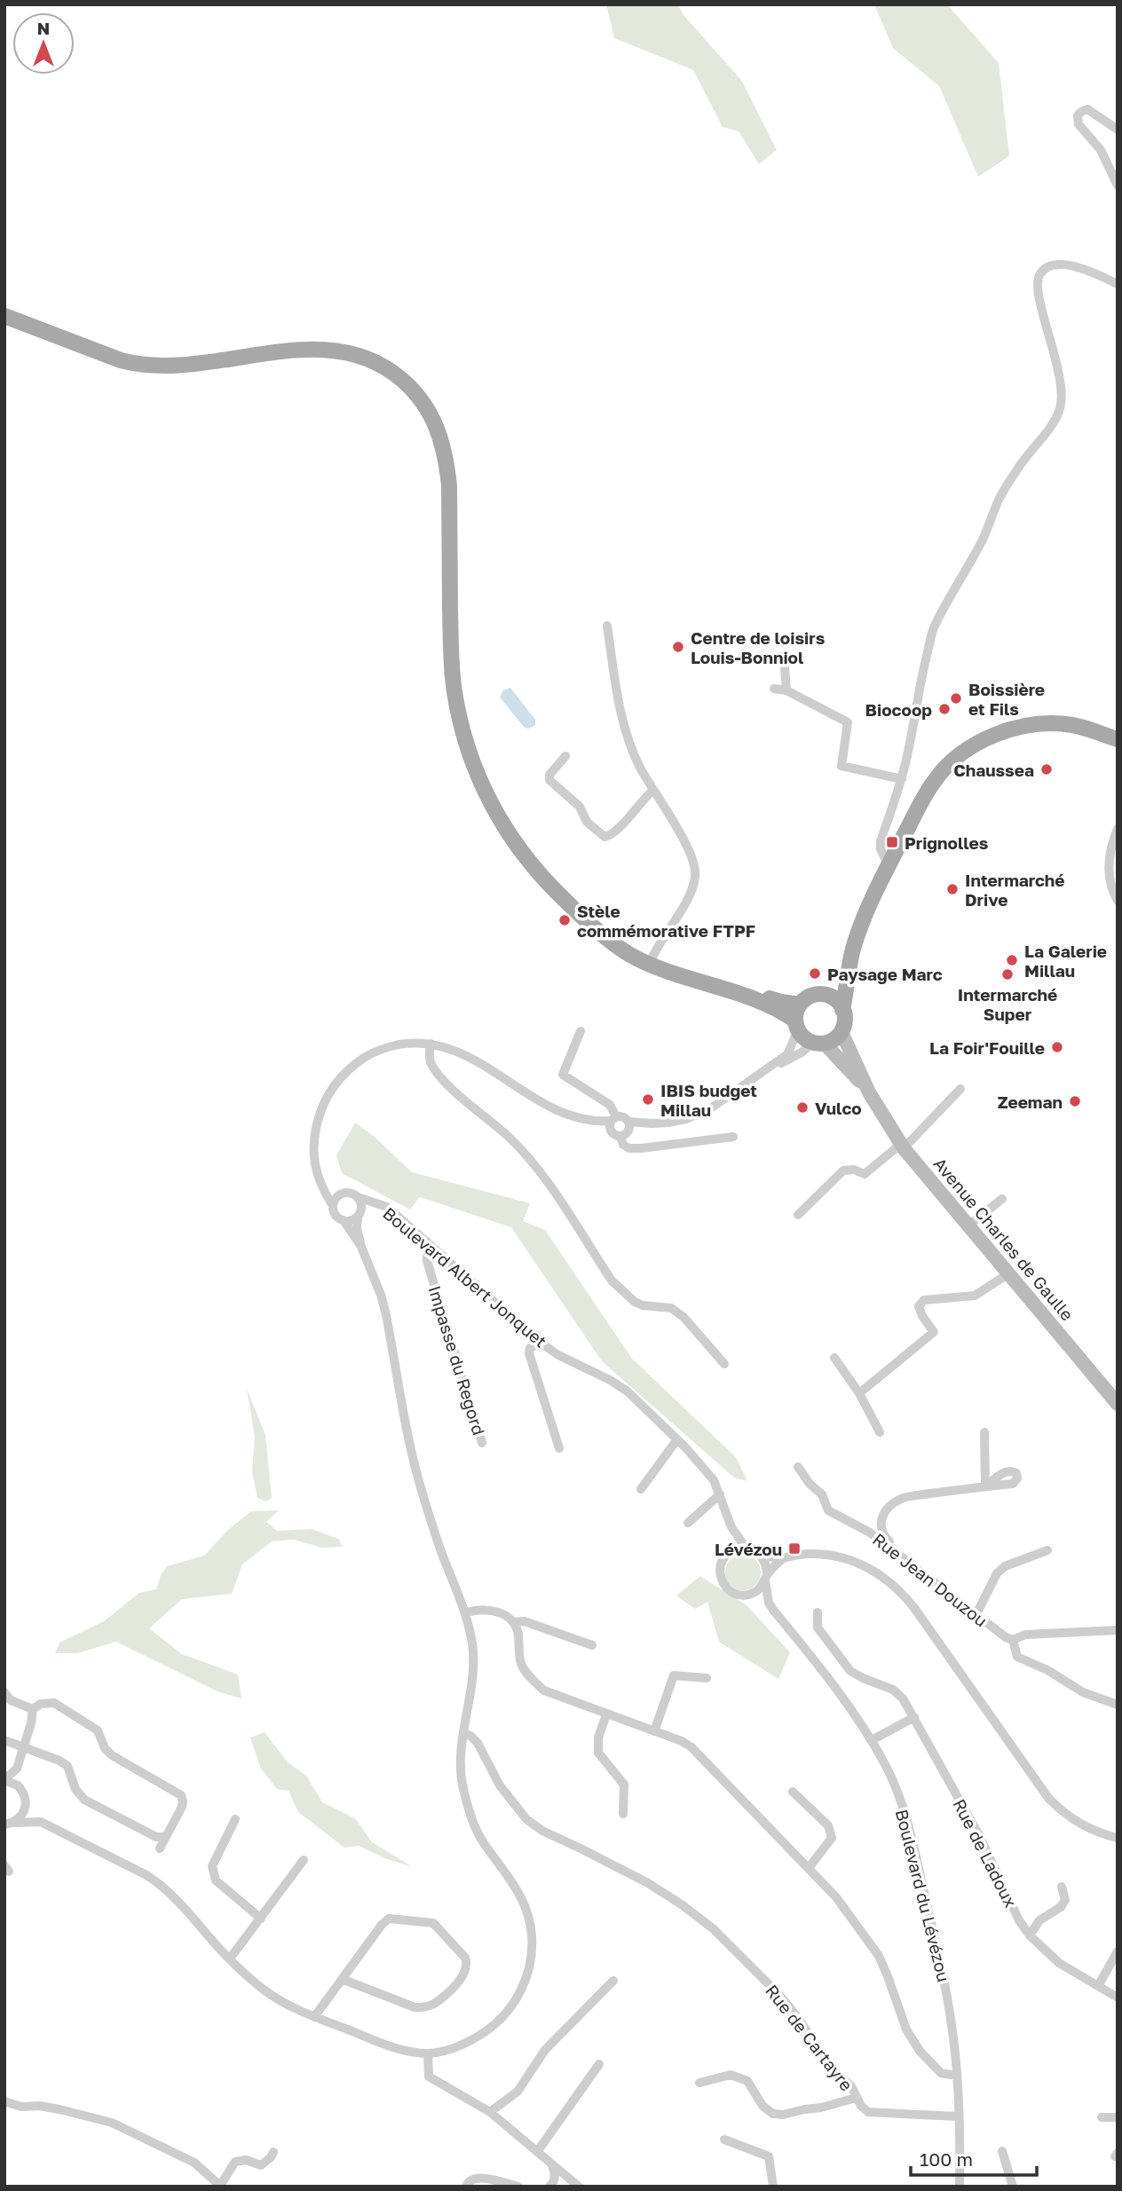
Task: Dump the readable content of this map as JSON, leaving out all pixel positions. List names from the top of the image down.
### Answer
{
  "streets": {
    "main road": ["Avenue Charles de Gaulle"],
    "street": [
      "Boulevard Albert Jonquet",
      "Impasse du Regord",
      "Rue Jean Douzou",
      "Rue de Ladoux",
      "Boulevard du Lévézou",
      "Rue de Cartayre"
    ]
  },
  "crossings": [
    ["Boulevard Albert Jonquet", "Impasse du Regord"],
    ["Boulevard Albert Jonquet", "Boulevard du Lévézou"],
    ["Boulevard du Lévézou", "Rue de Cartayre"]
  ],
  "places": {
    "other": [
      "Centre de loisirs Louis-Bonniol",
      "Boissière et Fils",
      "Biocoop",
      "Chaussea",
      "Intermarché Drive",
      "Stèle commémorative FTPF",
      "La Galerie Millau",
      "Paysage Marc",
      "Intermarché Super",
      "La Foir'Fouille",
      "IBIS budget Millau",
      "Zeeman",
      "Vulco"
    ],
    "transit": ["Prignolles", "Lévézou"]
  },
  "scale_bar": "100 m",
  "north": "top"
}
